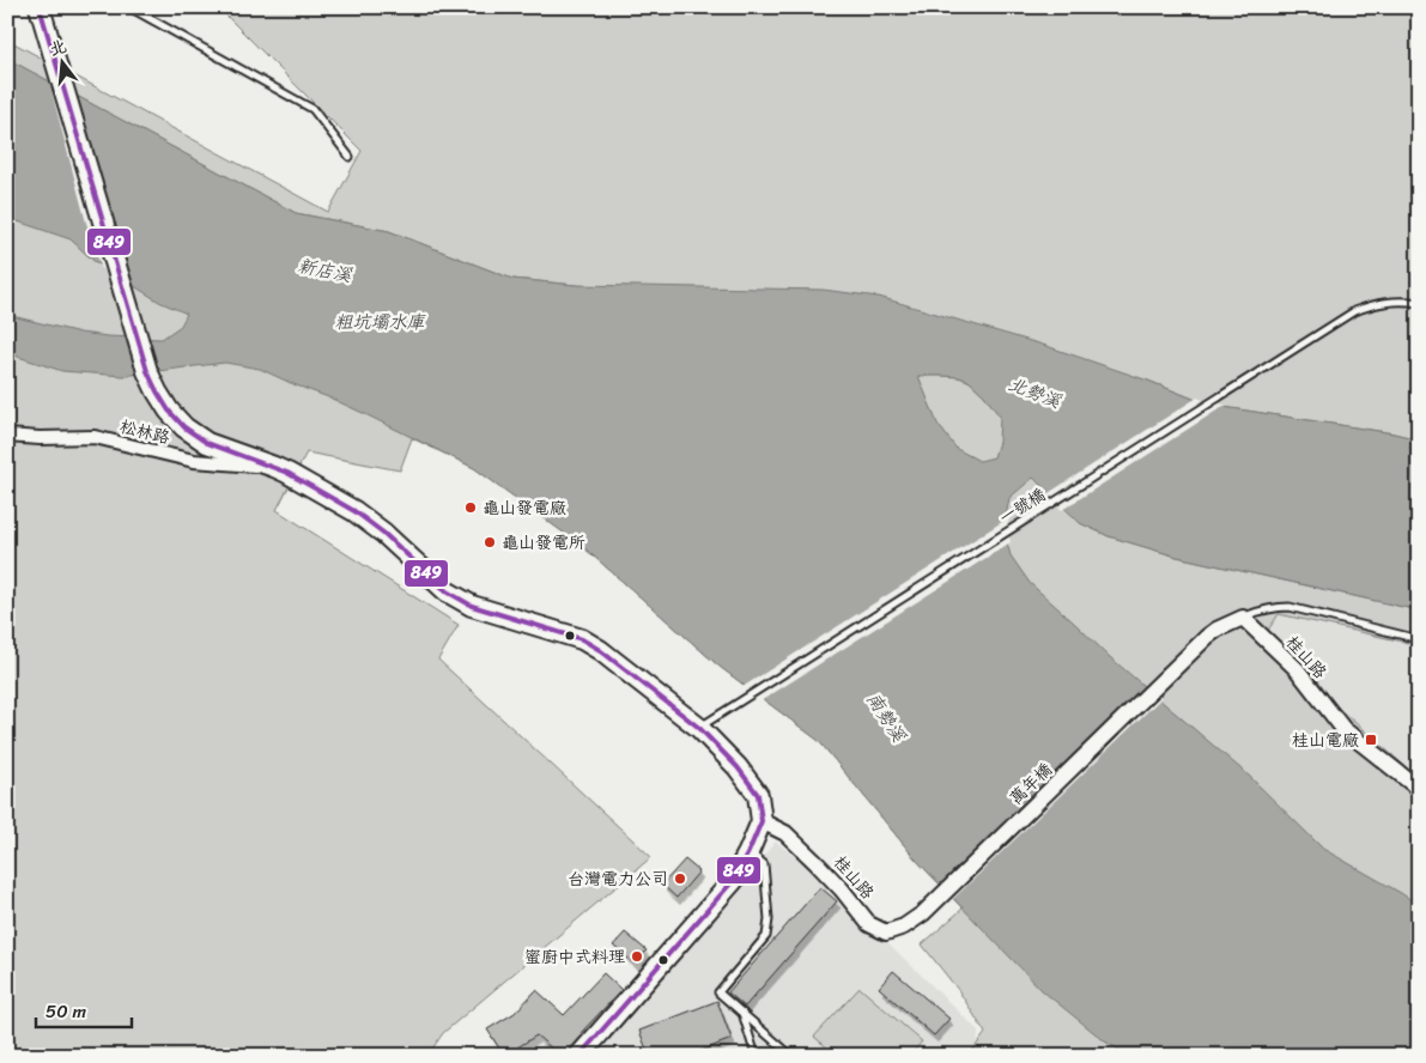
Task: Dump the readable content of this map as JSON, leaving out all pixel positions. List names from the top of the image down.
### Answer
{
  "streets": {
    "street": ["松林路", "桂山路", "萬年橋"],
    "lane": ["一號橋"]
  },
  "crossings": [
    ["桂山路", "萬年橋"]
  ],
  "water": [
    "新店溪",
    "粗坑壩水庫",
    "北勢溪",
    "南勢溪"
  ],
  "places": {
    "other": [
      "龜山發電廠",
      "龜山發電所",
      "台灣電力公司",
      "蜜廚中式料理"
    ],
    "transit": ["桂山電廠"]
  },
  "lines": ["transit line 849"],
  "scale_bar": "50 m",
  "north": "top"
}
